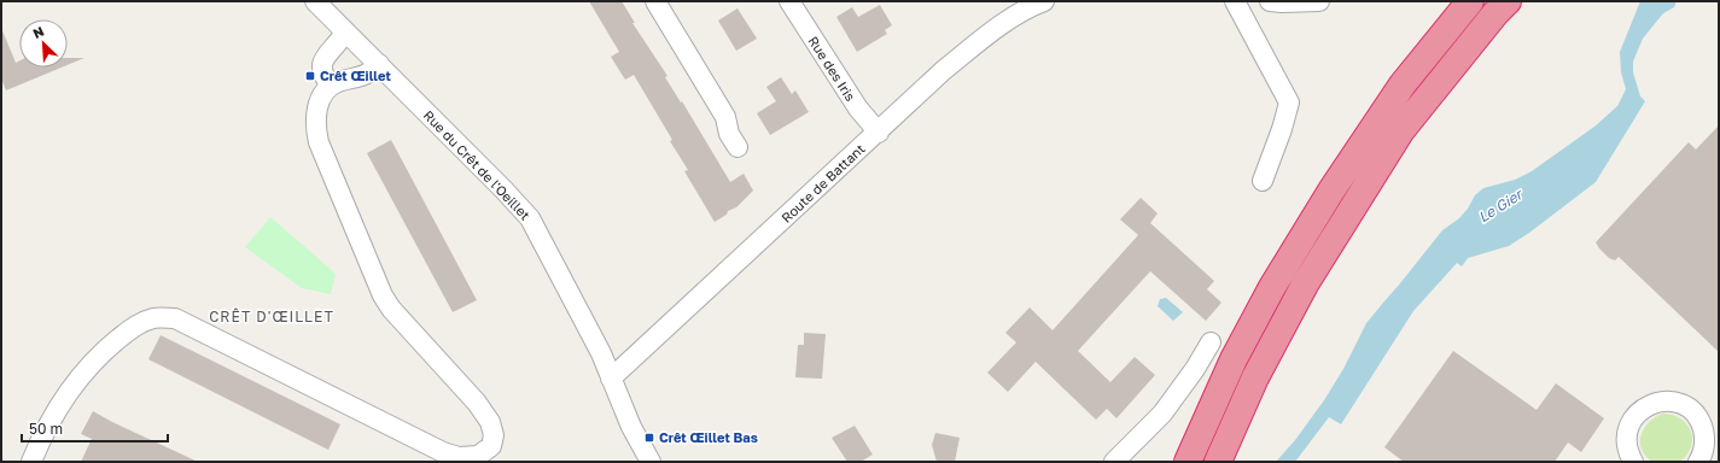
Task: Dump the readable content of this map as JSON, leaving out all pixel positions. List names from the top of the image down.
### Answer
{
  "streets": {
    "street": ["Rue des Iris", "Rue du Crêt de l'Oeillet", "Route de Battant"]
  },
  "crossings": [
    ["Rue des Iris", "Route de Battant"],
    ["Rue du Crêt de l'Oeillet", "Route de Battant"]
  ],
  "districts": ["CRÊT D'ŒILLET"],
  "water": ["Le Gier"],
  "places": {
    "transit": ["Crêt Œillet", "Crêt Œillet Bas"]
  },
  "scale_bar": "50 m",
  "north": "top left"
}
